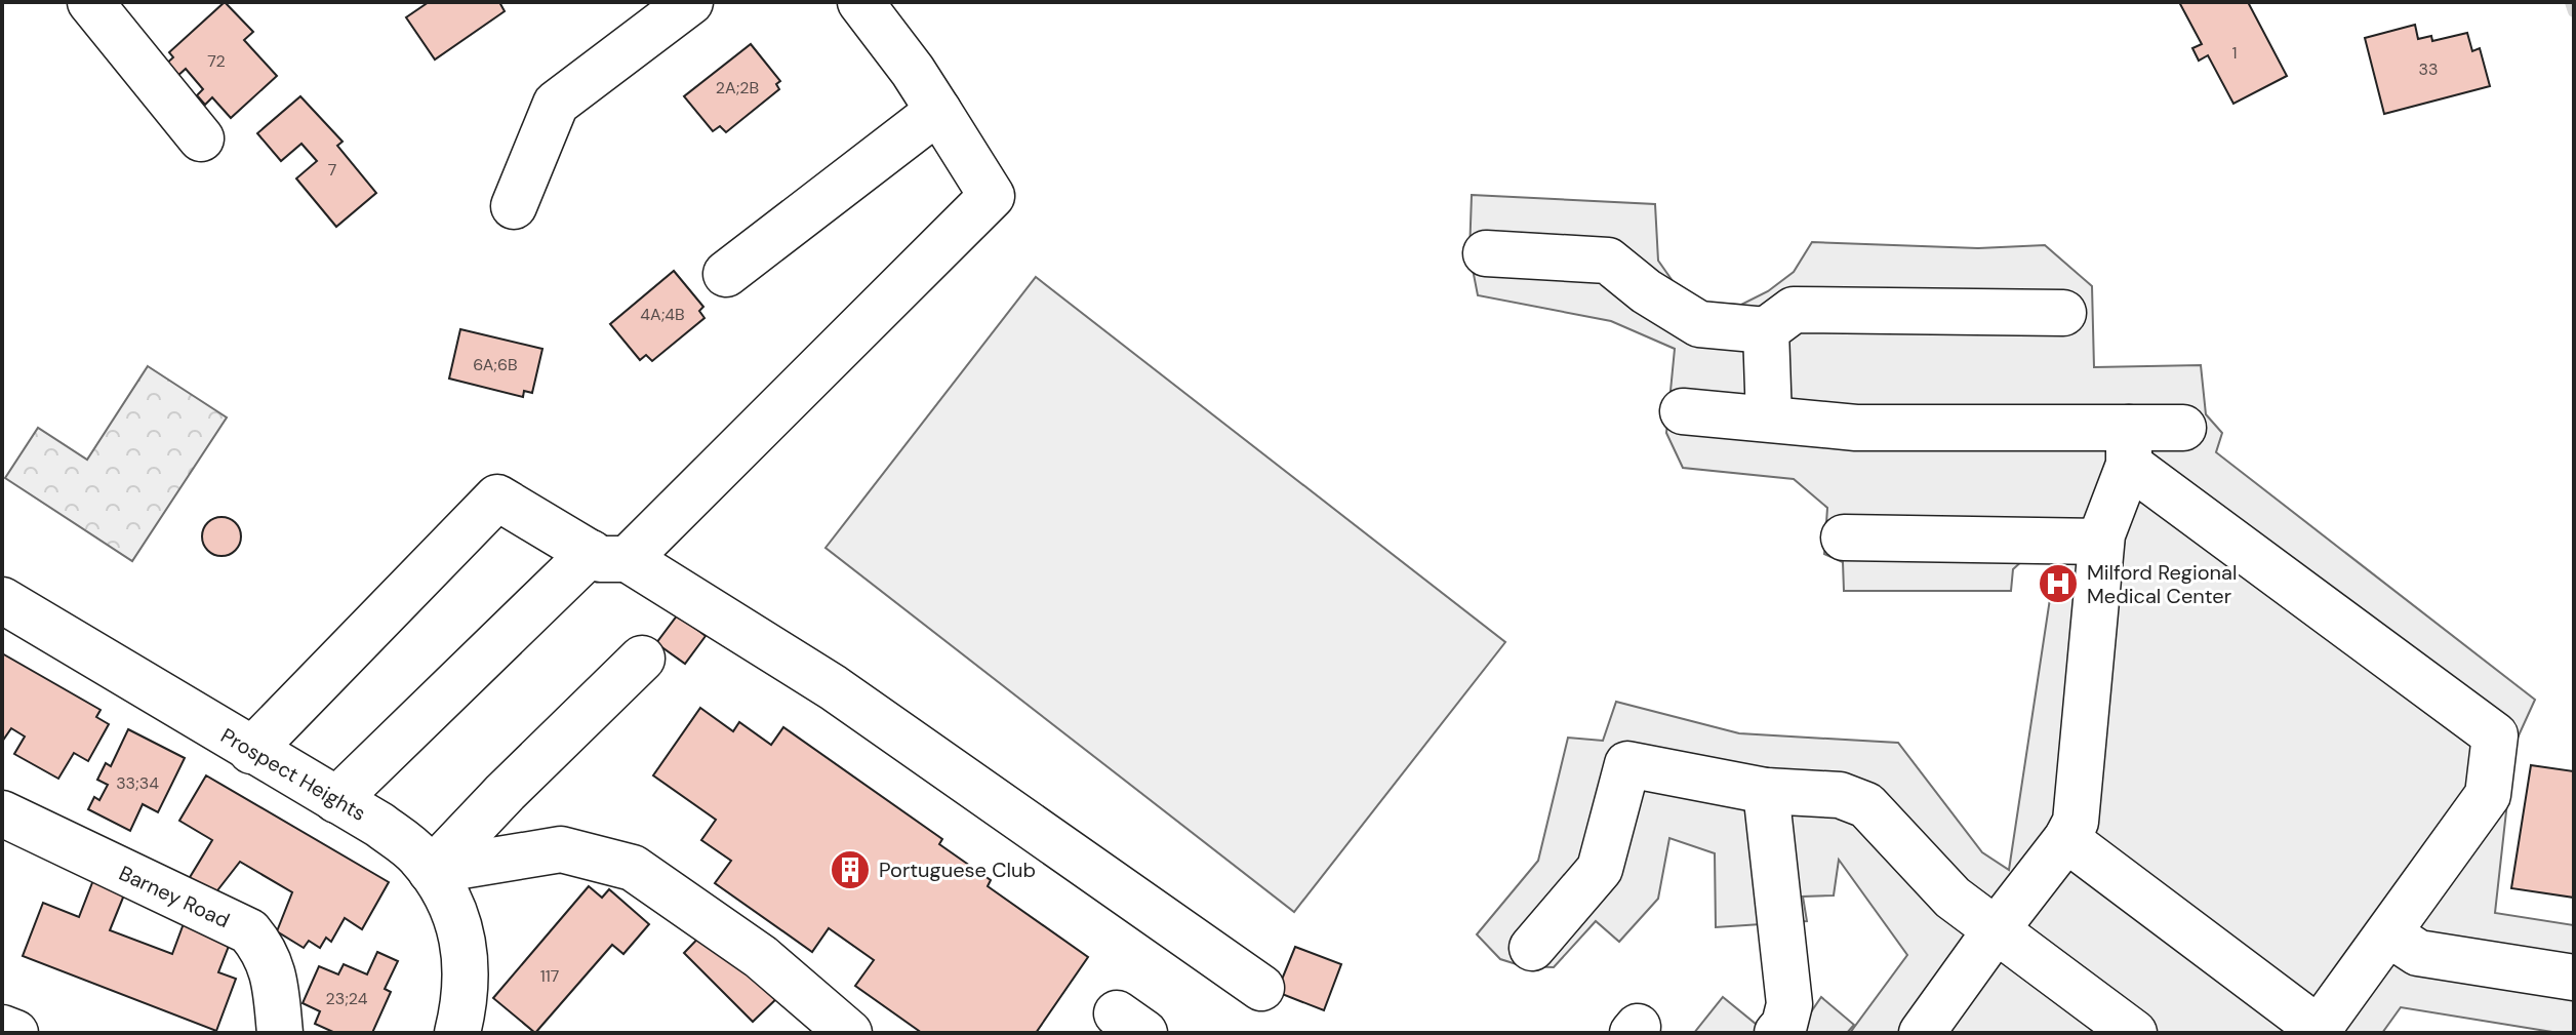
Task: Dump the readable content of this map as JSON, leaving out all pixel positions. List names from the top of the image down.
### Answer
{
  "streets": {
    "street": ["Prospect Heights", "Barney Road"]
  },
  "places": {
    "hospital": ["Milford Regional Medical Center"],
    "building": ["Portuguese Club"]
  },
  "house_numbers": [
    "1",
    "72",
    "33",
    "2A;2B",
    "7",
    "4A;4B",
    "6A;6B",
    "33;34",
    "117",
    "23;24"
  ]
}
